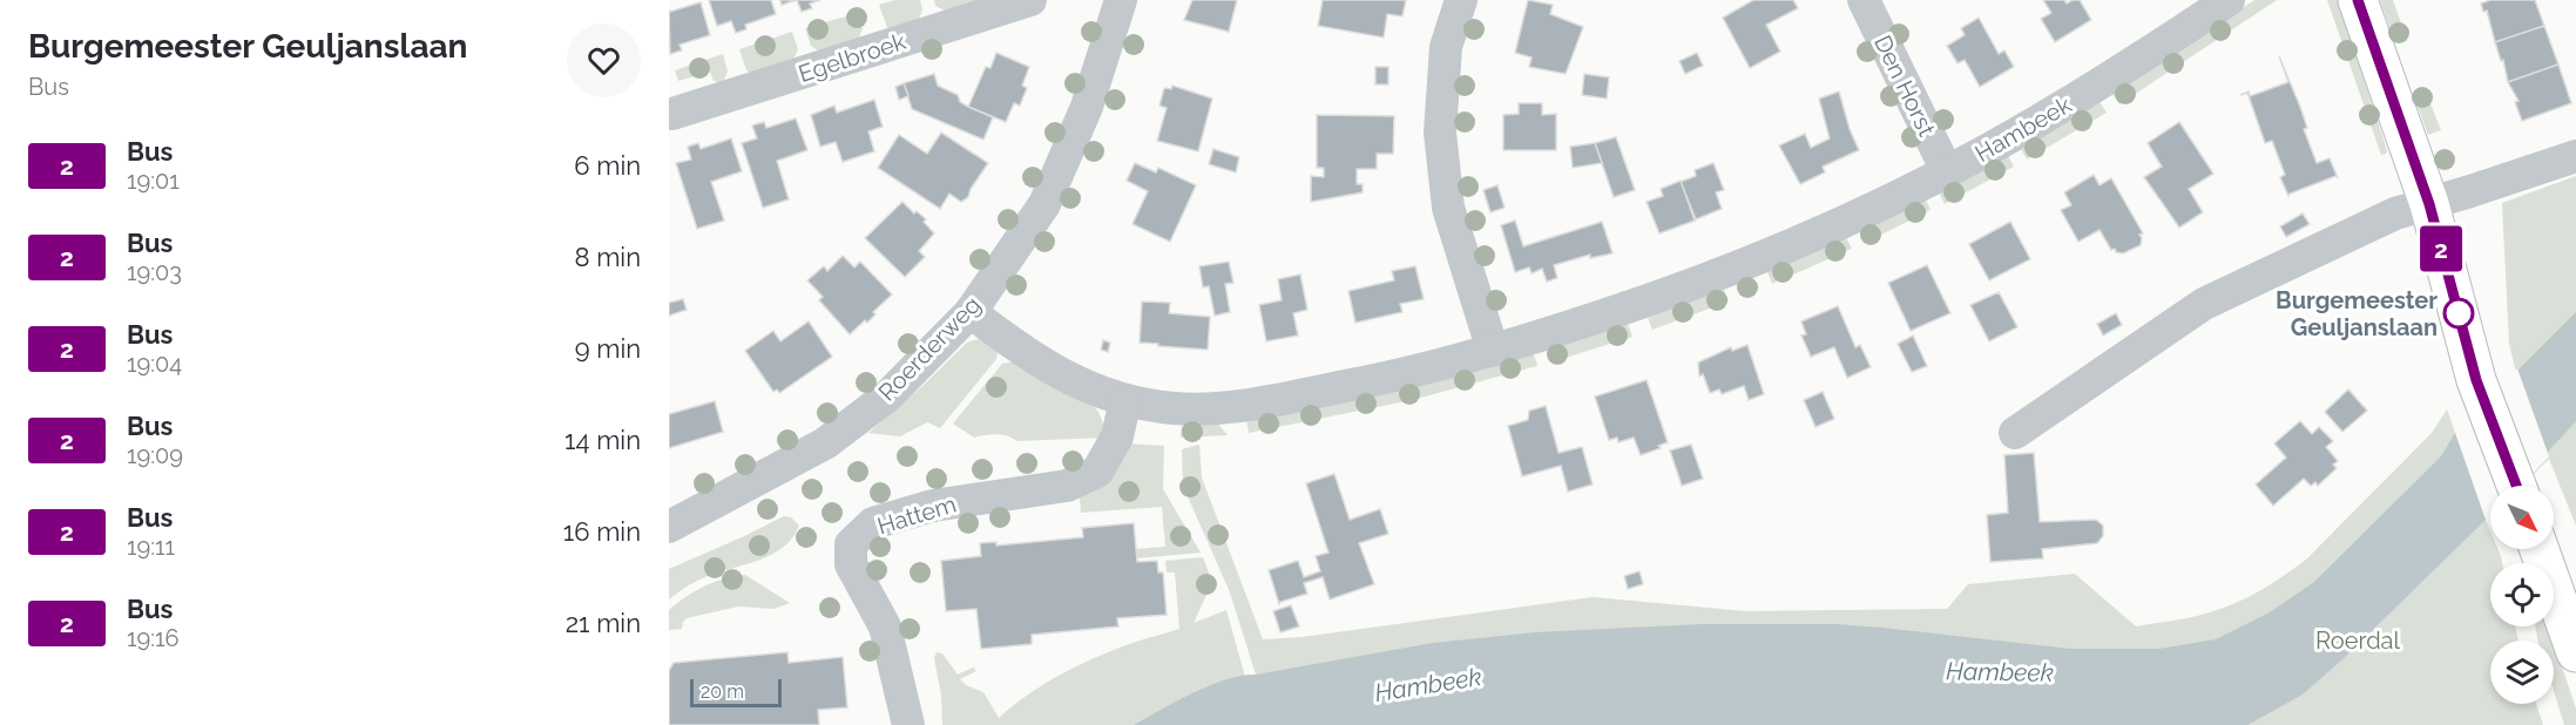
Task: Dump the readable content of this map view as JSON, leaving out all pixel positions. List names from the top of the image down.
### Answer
{
  "streets": {
    "street": [
      "Egelbroek",
      "Den Horst",
      "Hambeek",
      "Roerderweg",
      "Hattem"
    ]
  },
  "crossings": [
    ["Den Horst", "Hambeek"],
    ["Hambeek", "Roerderweg"],
    ["Hambeek", "Hattem"]
  ],
  "water": ["Hambeek"],
  "parks": ["Roerdal"],
  "places": ["Burgemeester Geuljanslaan"],
  "lines": ["bus line 2"],
  "scale_bar": "20 m",
  "north": "bottom right",
  "page": {
    "heading": ["Burgemeester Geuljanslaan", "Bus"],
    "on_map": "2",
    "list": [
      {
        "mark": "2",
        "name": "Bus",
        "note": "19:01",
        "value": "6 min"
      },
      {
        "mark": "2",
        "name": "Bus",
        "note": "19:03",
        "value": "8 min"
      },
      {
        "mark": "2",
        "name": "Bus",
        "note": "19:04",
        "value": "9 min"
      },
      {
        "mark": "2",
        "name": "Bus",
        "note": "19:09",
        "value": "14 min"
      },
      {
        "mark": "2",
        "name": "Bus",
        "note": "19:11",
        "value": "16 min"
      },
      {
        "mark": "2",
        "name": "Bus",
        "note": "19:16",
        "value": "21 min"
      }
    ],
    "scale": "20 m"
  }
}
